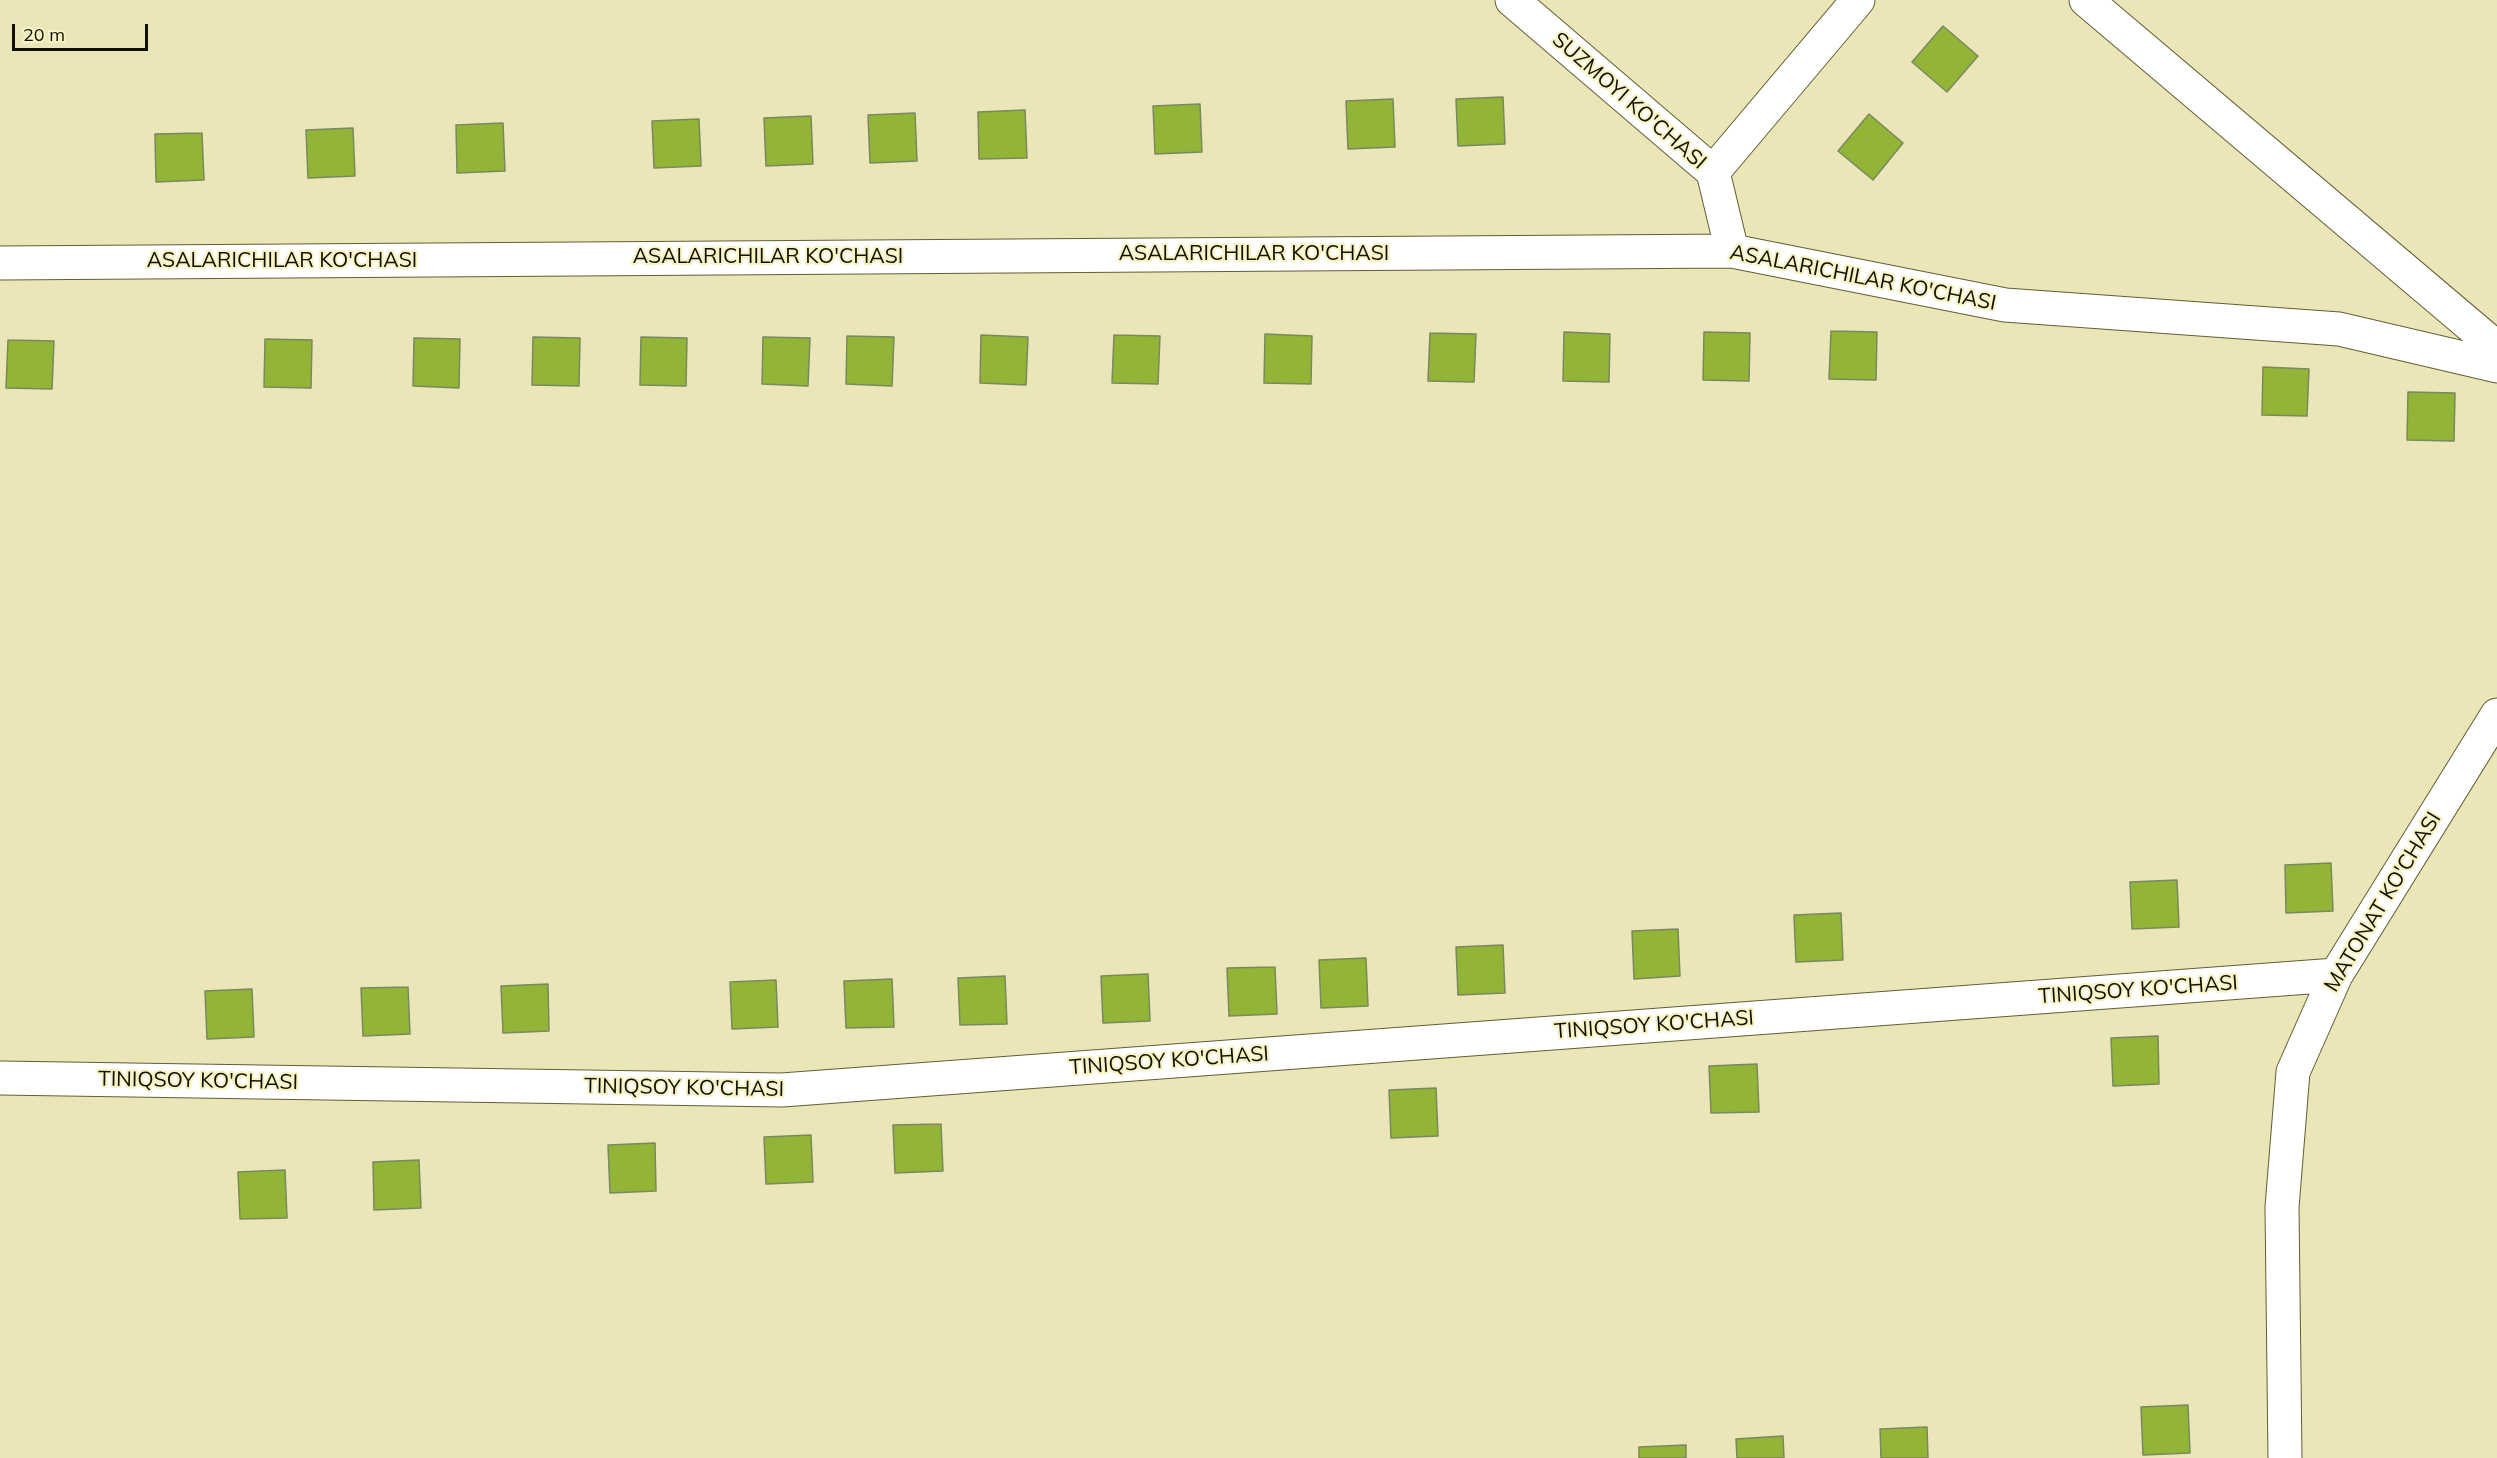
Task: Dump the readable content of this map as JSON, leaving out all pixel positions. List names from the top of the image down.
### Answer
{
  "streets": {
    "street": [
      "SUZMOYI KO'CHASI",
      "ASALARICHILAR KO'CHASI",
      "MATONAT KO'CHASI",
      "TINIQSOY KO'CHASI"
    ]
  },
  "crossings": [
    ["SUZMOYI KO'CHASI", "ASALARICHILAR KO'CHASI"],
    ["MATONAT KO'CHASI", "TINIQSOY KO'CHASI"]
  ],
  "scale_bar": "20 m"
}
